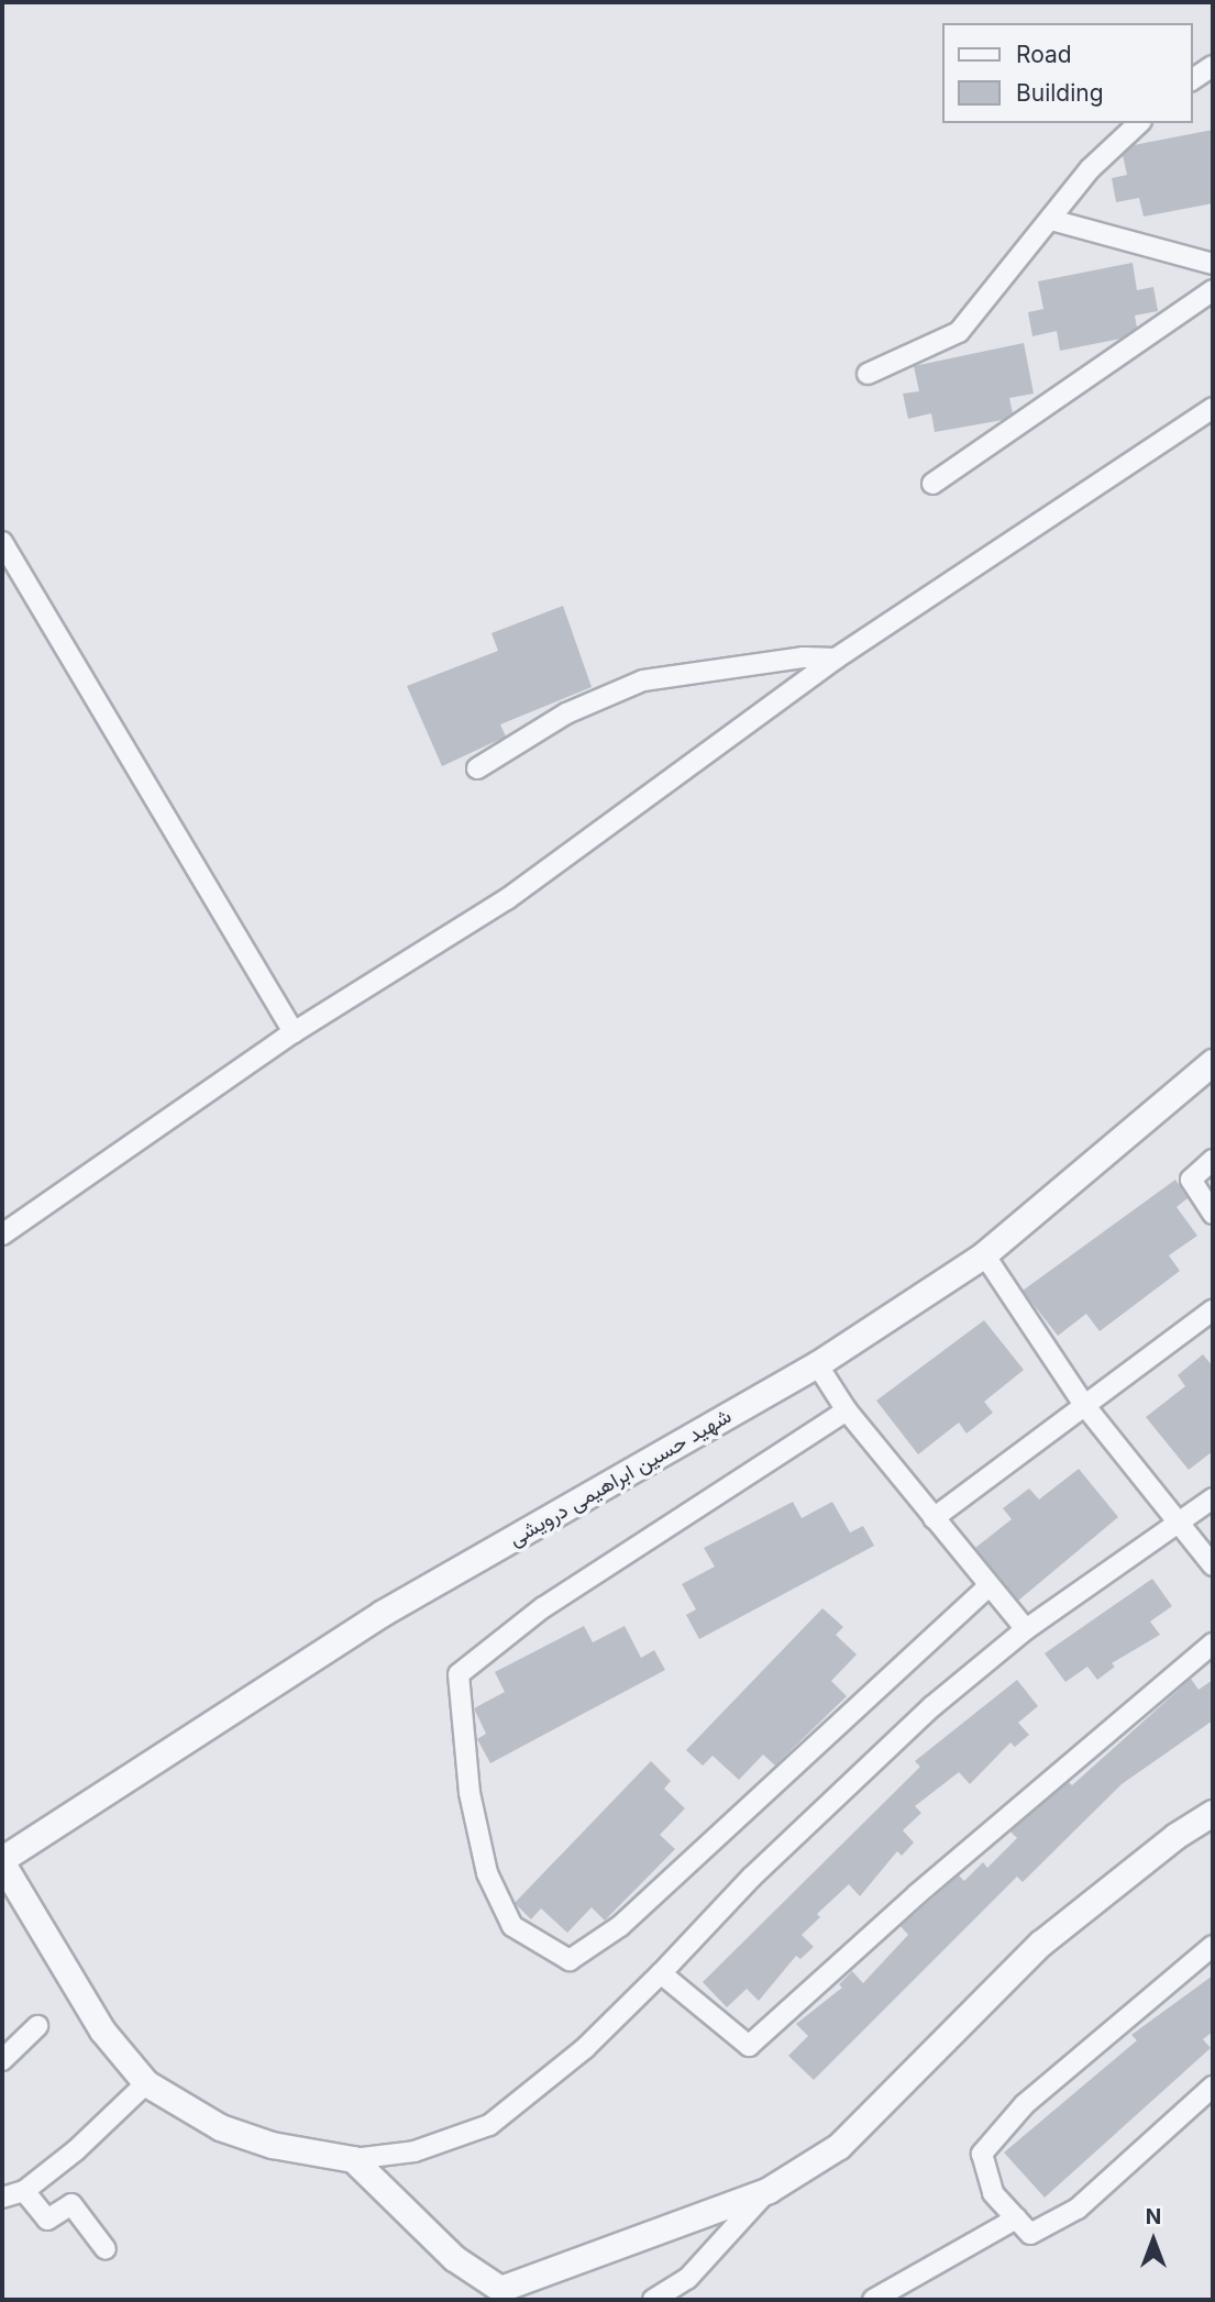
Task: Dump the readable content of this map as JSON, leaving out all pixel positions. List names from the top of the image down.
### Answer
{
  "streets": {
    "street": ["شهید حسین ابراهیمی درویشی"]
  },
  "legend": ["Road", "Building"],
  "north": "top"
}
